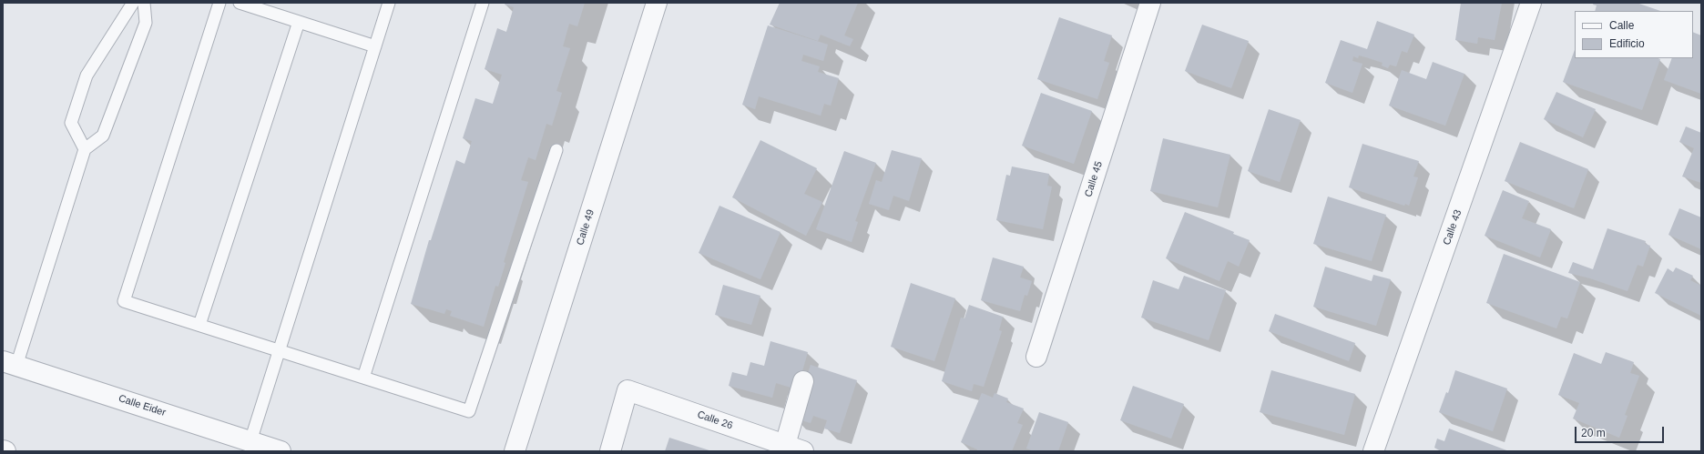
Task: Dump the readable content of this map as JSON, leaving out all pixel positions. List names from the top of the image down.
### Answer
{
  "streets": {
    "street": [
      "Calle 45",
      "Calle 49",
      "Calle 43",
      "Calle Eider",
      "Calle 26"
    ]
  },
  "legend": ["Calle", "Edificio"],
  "scale_bar": "20 m"
}
